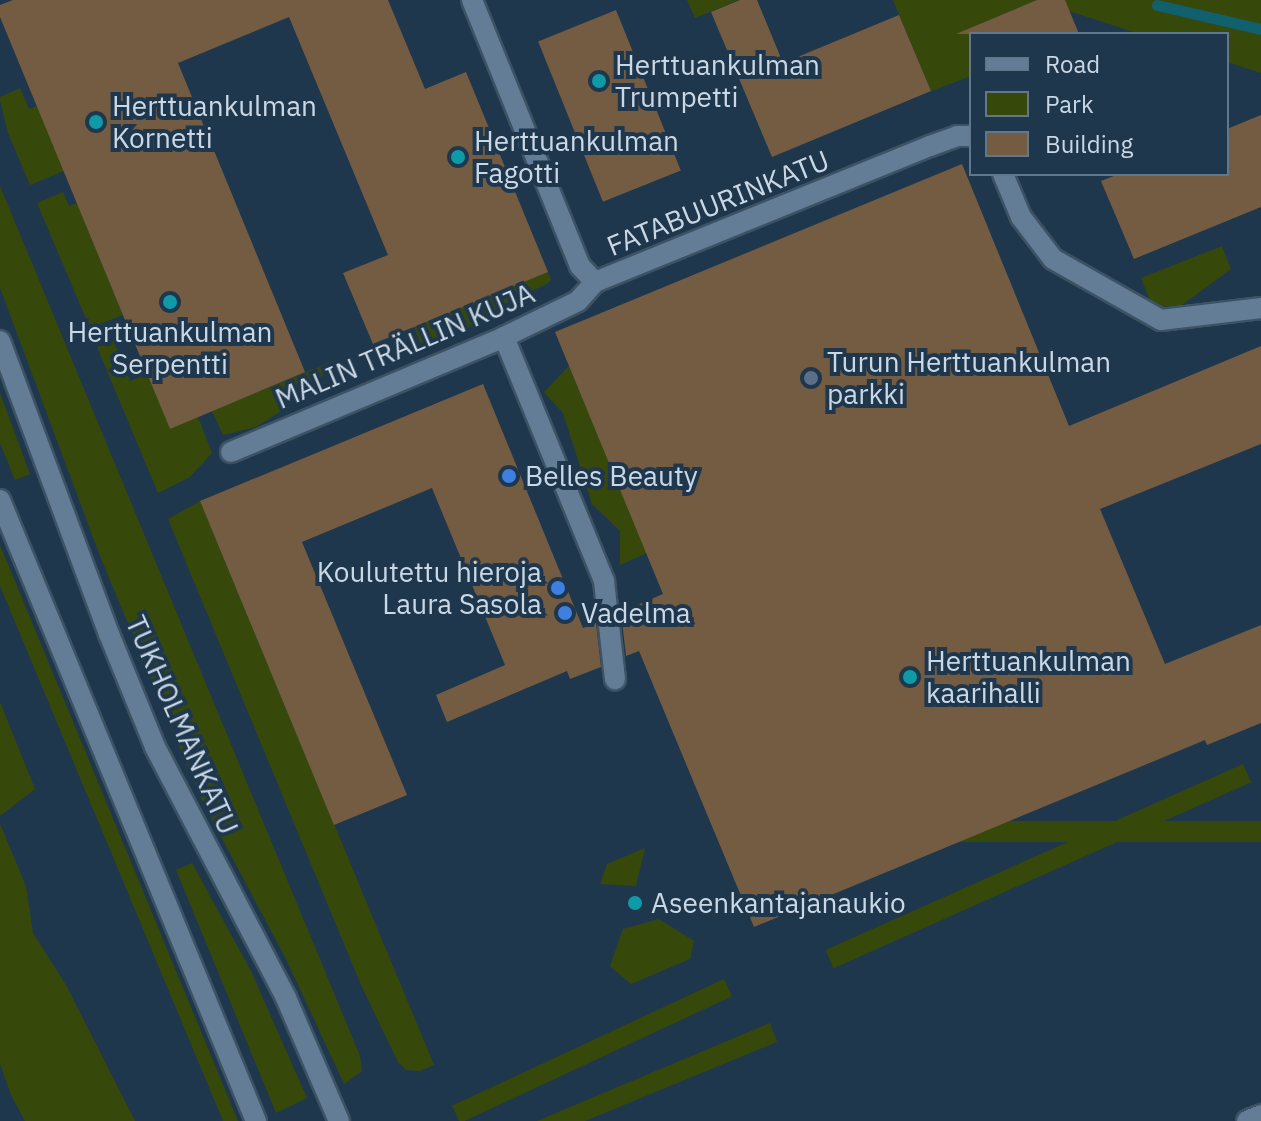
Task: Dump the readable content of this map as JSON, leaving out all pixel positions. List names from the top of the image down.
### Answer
{
  "streets": {
    "street": ["FATABUURINKATU", "MALIN TRÄLLIN KUJA", "TUKHOLMANKATU"]
  },
  "crossings": [
    ["FATABUURINKATU", "MALIN TRÄLLIN KUJA"]
  ],
  "places": [
    "Herttuankulman Trumpetti",
    "Herttuankulman Kornetti",
    "Herttuankulman Fagotti",
    "Herttuankulman Serpentti",
    "Turun Herttuankulman parkki",
    "Belles Beauty",
    "Koulutettu hieroja Laura Sasola",
    "Vadelma",
    "Herttuankulman kaarihalli",
    "Aseenkantajanaukio"
  ],
  "legend": ["Road", "Park", "Building"]
}
